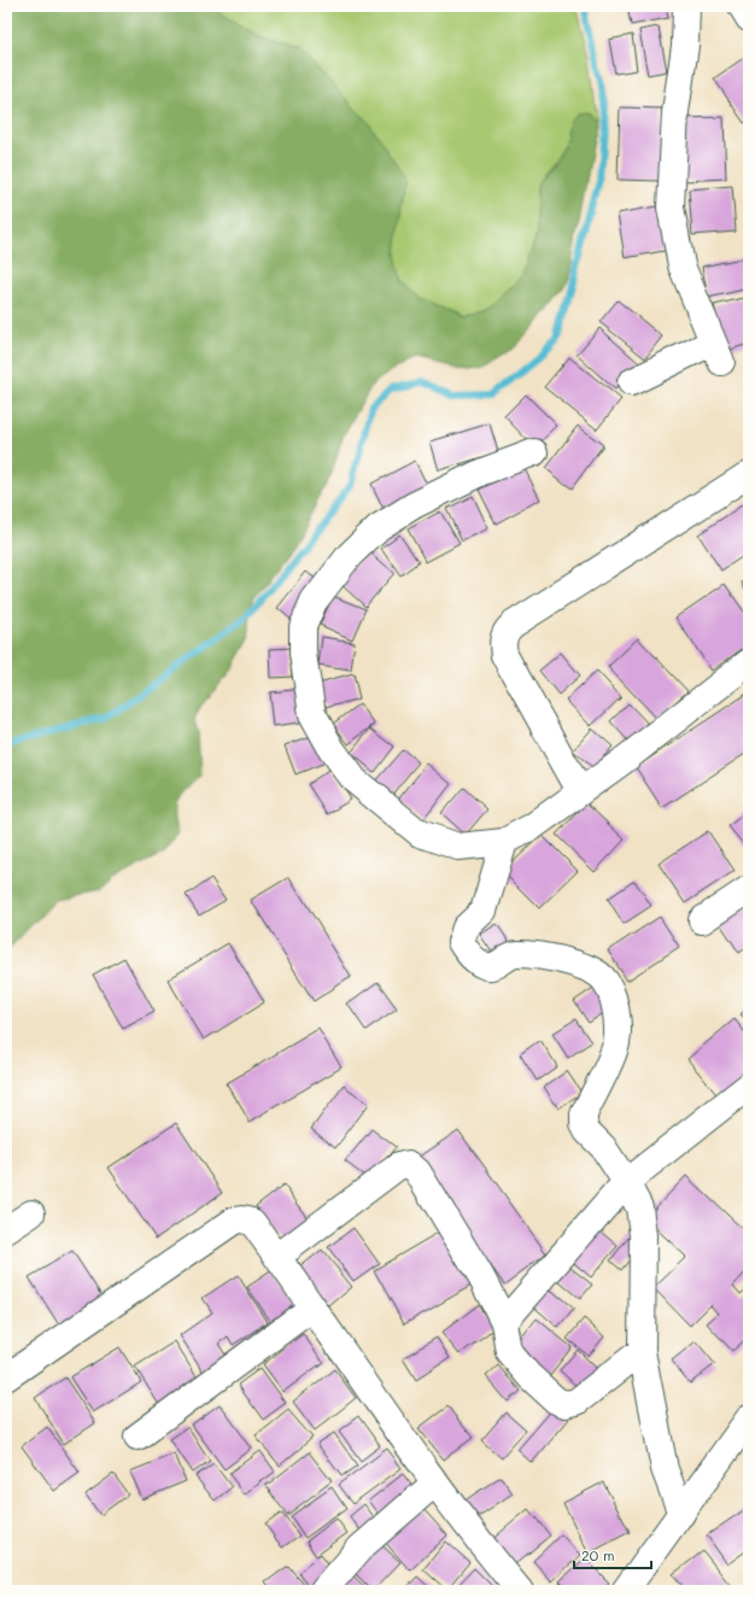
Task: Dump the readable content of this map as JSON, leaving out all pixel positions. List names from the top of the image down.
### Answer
{
  "scale_bar": "20 m"
}
